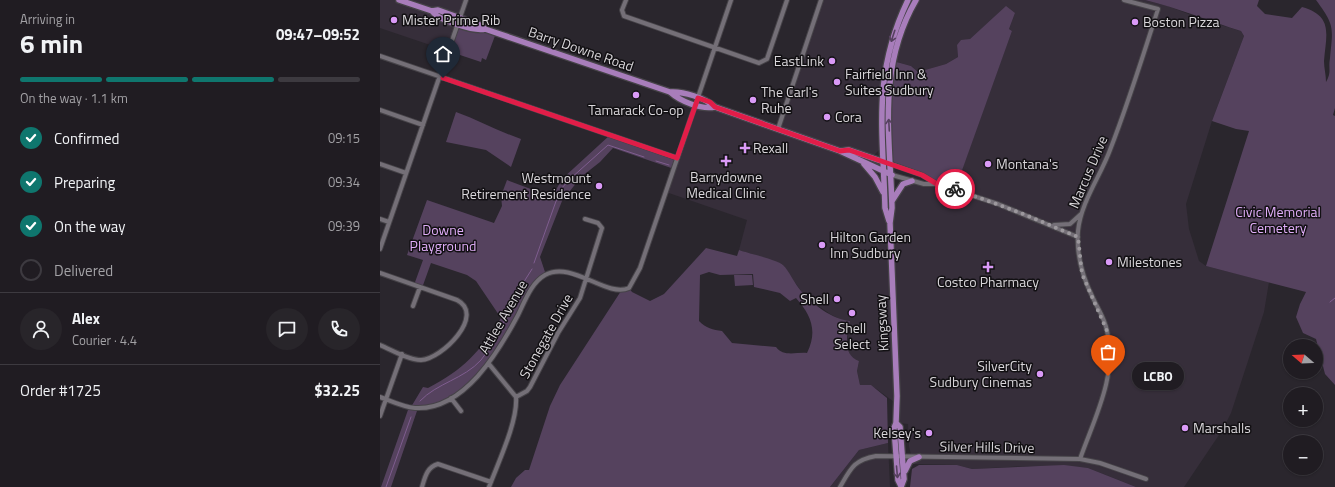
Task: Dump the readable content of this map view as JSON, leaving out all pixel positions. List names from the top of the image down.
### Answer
{
  "streets": {
    "main road": ["Barry Downe Road", "Kingsway"],
    "street": [
      "Marcus Drive",
      "Attlee Avenue",
      "Stonegate Drive",
      "Silver Hills Drive"
    ]
  },
  "crossings": [
    ["Barry Downe Road", "Marcus Drive"],
    ["Barry Downe Road", "Kingsway"],
    ["Marcus Drive", "Silver Hills Drive"],
    ["Attlee Avenue", "Stonegate Drive"],
    ["Kingsway", "Silver Hills Drive"]
  ],
  "parks": ["Civic Memorial Cemetery", "Downe Playground"],
  "places": {
    "other": [
      "Mister Prime Rib",
      "Boston Pizza",
      "EastLink",
      "Fairfield Inn & Suites Sudbury",
      "Tamarack Co-op",
      "The Carl's Ruhe",
      "Cora",
      "Montana's",
      "Westmount Retirement Residence",
      "Hilton Garden Inn Sudbury",
      "Milestones",
      "Shell",
      "Shell Select",
      "SilverCity Sudbury Cinemas",
      "LCBO",
      "Marshalls",
      "Kelsey's"
    ],
    "health": ["Rexall", "Barrydowne Medical Clinic", "Costco Pharmacy"]
  },
  "north": "left",
  "page": {
    "heading": ["6 min", "Arriving in", "09:47–09:52"],
    "panel": [
      "Alex",
      "Courier · 4.4",
      "Order #1725",
      "$32.25"
    ],
    "bar": "On the way · 1.1 km",
    "list": [
      ["Confirmed", "09:15"],
      ["Preparing", "09:34"],
      ["On the way", "09:39"],
      "Delivered"
    ],
    "map_buttons": ["+", "−"],
    "bubble": "LCBO"
  }
}
